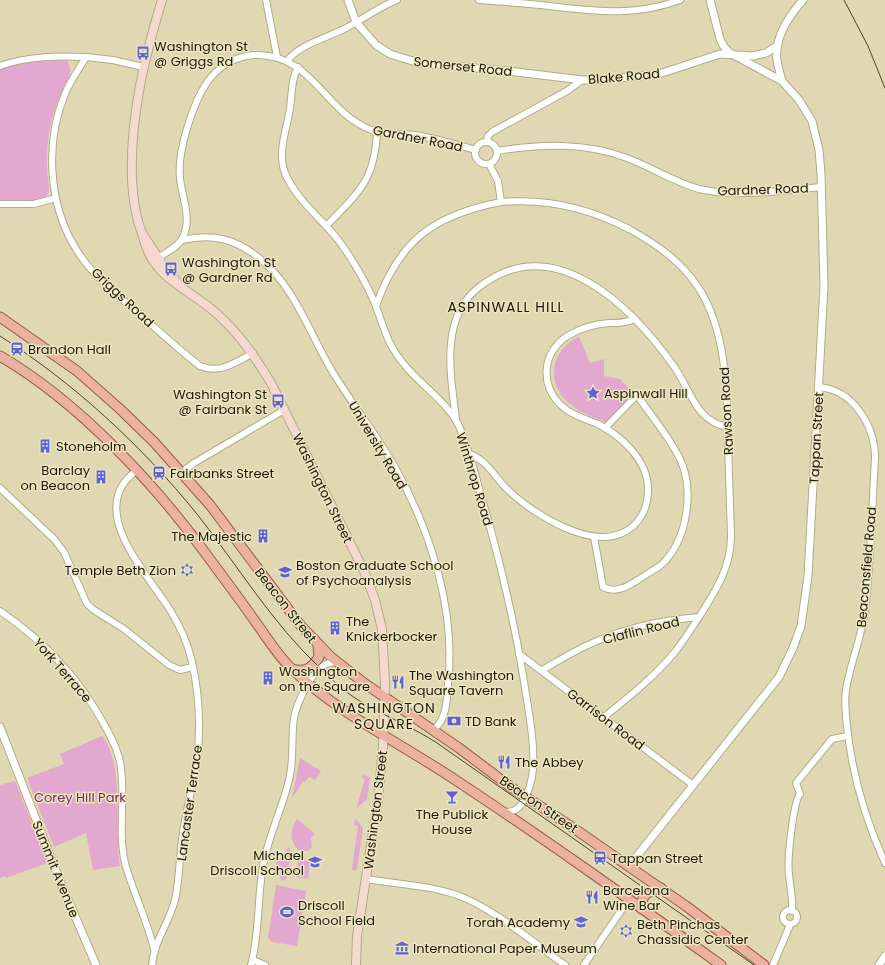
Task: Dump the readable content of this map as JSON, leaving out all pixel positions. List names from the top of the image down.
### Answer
{
  "streets": {
    "main road": ["Washington Street", "Beacon Street"],
    "street": [
      "Somerset Road",
      "Blake Road",
      "Gardner Road",
      "Griggs Road",
      "Rawson Road",
      "Tappan Street",
      "University Road",
      "Winthrop Road",
      "Beaconsfield Road",
      "Claflin Road",
      "York Terrace",
      "Garrison Road",
      "Lancaster Terrace",
      "Summit Avenue"
    ]
  },
  "crossings": [
    ["Somerset Road", "Blake Road"],
    ["Blake Road", "Gardner Road"],
    ["Blake Road", "Tappan Street"],
    ["Gardner Road", "Tappan Street"],
    ["Gardner Road", "University Road"],
    ["Gardner Road", "Winthrop Road"],
    ["Griggs Road", "Washington Street"],
    ["Rawson Road", "Winthrop Road"],
    ["Rawson Road", "Claflin Road"],
    ["Rawson Road", "Garrison Road"],
    ["Tappan Street", "Beaconsfield Road"],
    ["Tappan Street", "Beacon Street"],
    ["Tappan Street", "Garrison Road"],
    ["University Road", "Beacon Street"],
    ["Winthrop Road", "Beacon Street"],
    ["Winthrop Road", "Garrison Road"],
    ["Washington Street", "Beacon Street"],
    ["Beacon Street", "Lancaster Terrace"],
    ["Claflin Road", "Garrison Road"],
    ["York Terrace", "Lancaster Terrace"]
  ],
  "districts": ["ASPINWALL HILL", "WASHINGTON SQUARE"],
  "parks": ["Corey Hill Park"],
  "places": {
    "bus stop": ["Washington St @ Griggs Rd", "Washington St @ Gardner Rd", "Washington St @ Fairbank St"],
    "station": ["Brandon Hall", "Fairbanks Street", "Tappan Street"],
    "place": ["Aspinwall Hill"],
    "building": [
      "Stoneholm",
      "Barclay on Beacon",
      "The Majestic",
      "The Knickerbocker",
      "Washington on the Square"
    ],
    "synagogue": ["Temple Beth Zion", "Beth Pinchas Chassidic Center"],
    "school or university": ["Boston Graduate School of Psychoanalysis", "Michael Driscoll School", "Torah Academy"],
    "restaurant": ["The Washington Square Tavern", "The Abbey", "Barcelona Wine Bar"],
    "bank": ["TD Bank"],
    "bar": ["The Publick House"],
    "sports": ["Driscoll School Field"],
    "museum": ["International Paper Museum"]
  }
}
